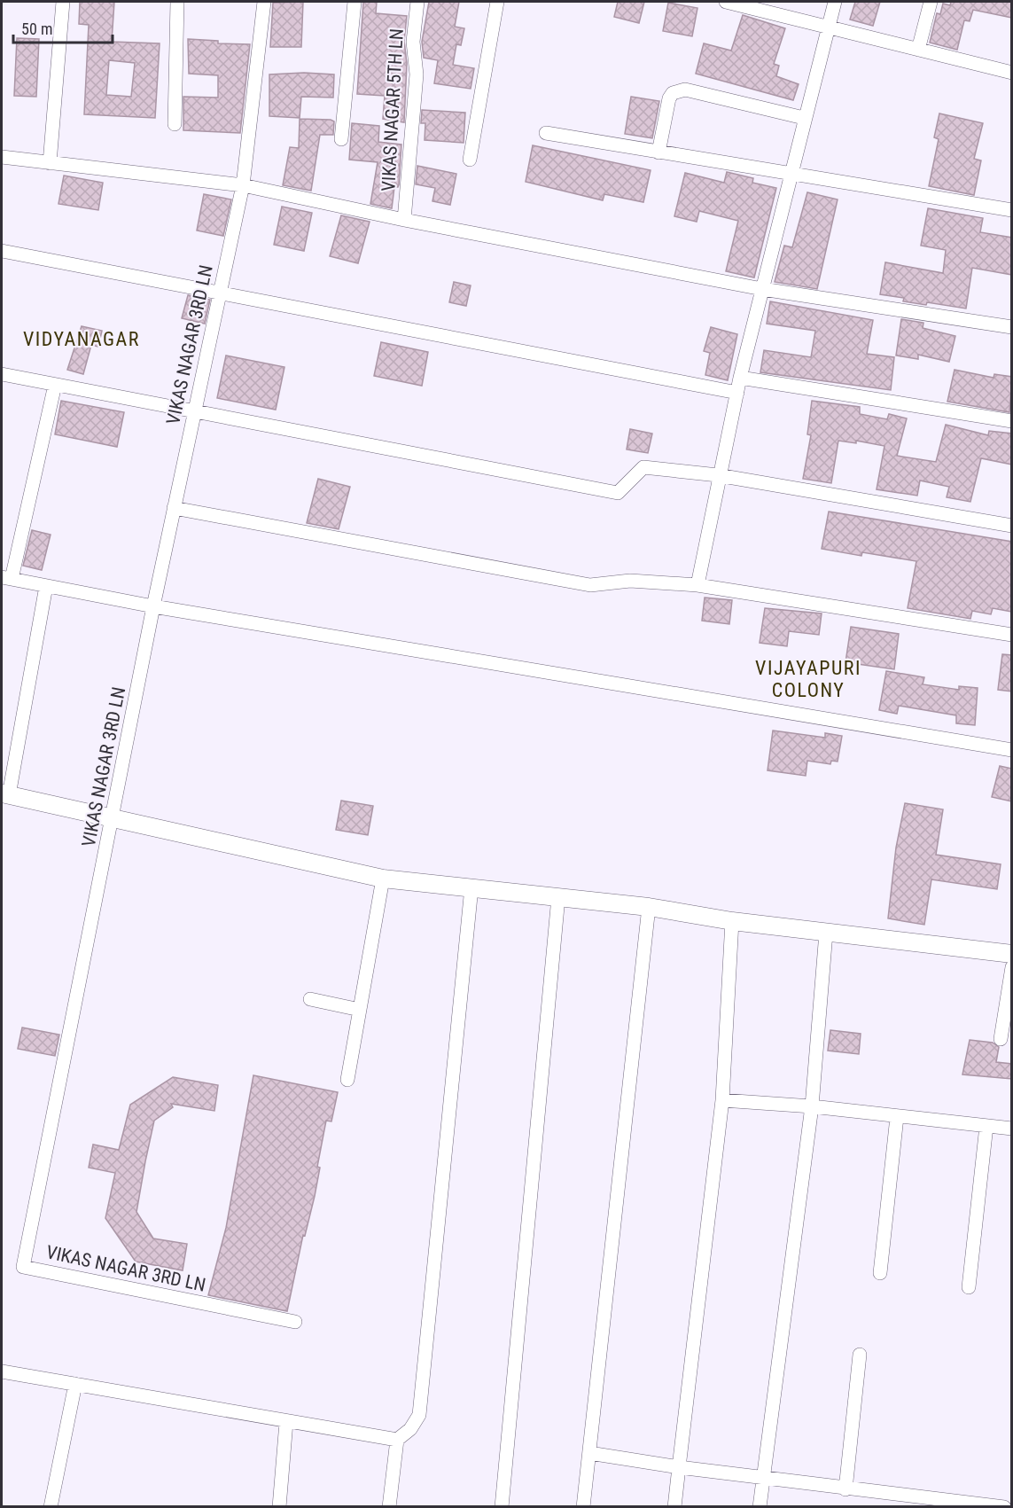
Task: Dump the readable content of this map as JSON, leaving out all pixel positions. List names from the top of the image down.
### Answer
{
  "streets": {
    "street": ["VIKAS NAGAR 5TH LN", "VIKAS NAGAR 3RD LN"]
  },
  "districts": ["VIDYANAGAR", "VIJAYAPURI COLONY"],
  "scale_bar": "50 m"
}
